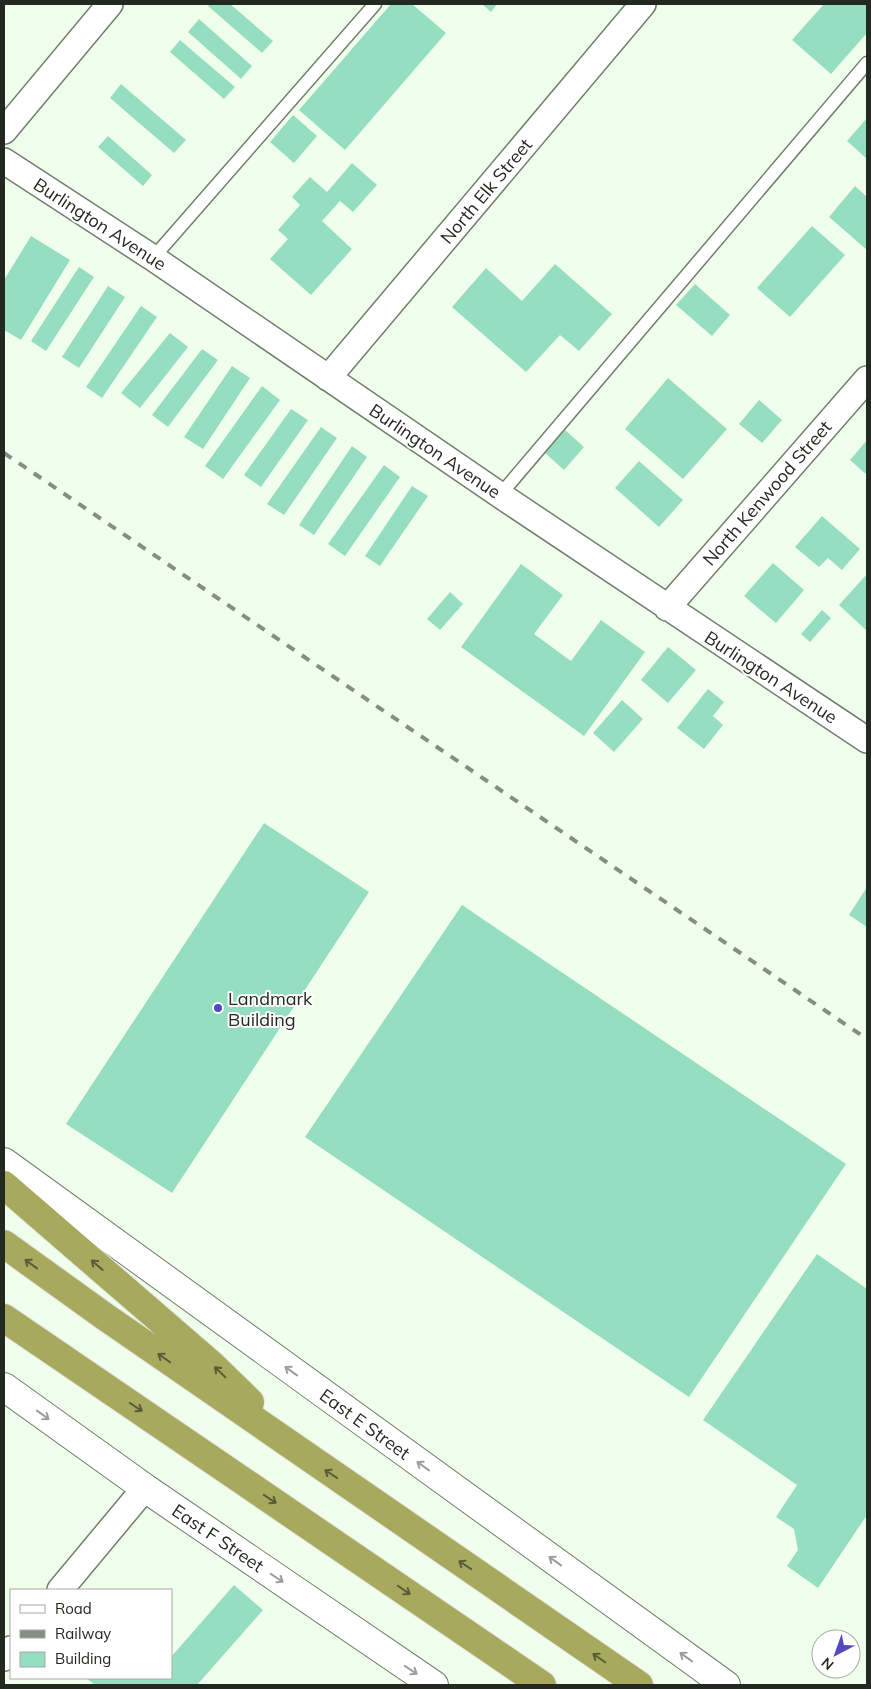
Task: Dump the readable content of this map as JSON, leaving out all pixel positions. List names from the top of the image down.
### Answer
{
  "streets": {
    "main road": ["East E Street", "East F Street"],
    "street": ["North Elk Street", "Burlington Avenue", "North Kenwood Street"]
  },
  "crossings": [
    ["North Elk Street", "Burlington Avenue"],
    ["Burlington Avenue", "North Kenwood Street"]
  ],
  "one_way": ["East E Street", "East F Street"],
  "places": ["Landmark Building"],
  "legend": ["Road", "Railway", "Building"],
  "north": "bottom left"
}
